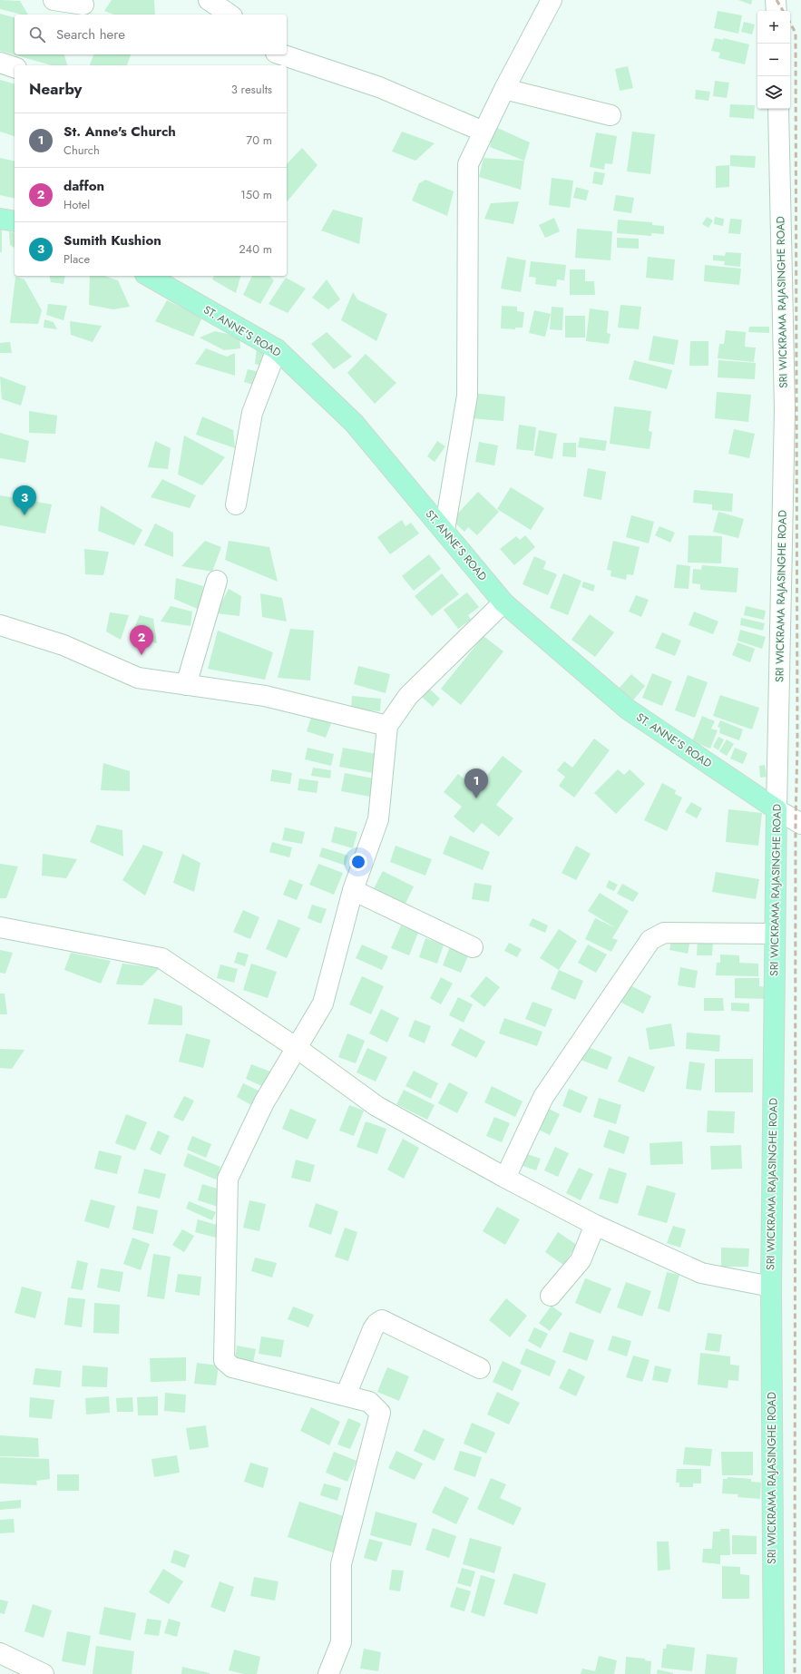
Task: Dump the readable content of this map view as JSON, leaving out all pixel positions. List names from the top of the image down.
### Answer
{
  "streets": {
    "main road": ["SRI WICKRAMA RAJASINGHE ROAD", "ST. ANNE'S ROAD"]
  },
  "crossings": [
    ["SRI WICKRAMA RAJASINGHE ROAD", "ST. ANNE'S ROAD"]
  ],
  "page": {
    "map_buttons": ["+", "−"],
    "search": "Search here",
    "heading": ["Nearby", "3 results"],
    "list": [
      {
        "mark": "1",
        "name": "St. Anne's Church",
        "note": "Church",
        "value": "70 m"
      },
      {
        "mark": "2",
        "name": "daffon",
        "note": "Hotel",
        "value": "150 m"
      },
      {
        "mark": "3",
        "name": "Sumith Kushion",
        "note": "Place",
        "value": "240 m"
      }
    ],
    "pins": ["3", "2", "1"]
  }
}
